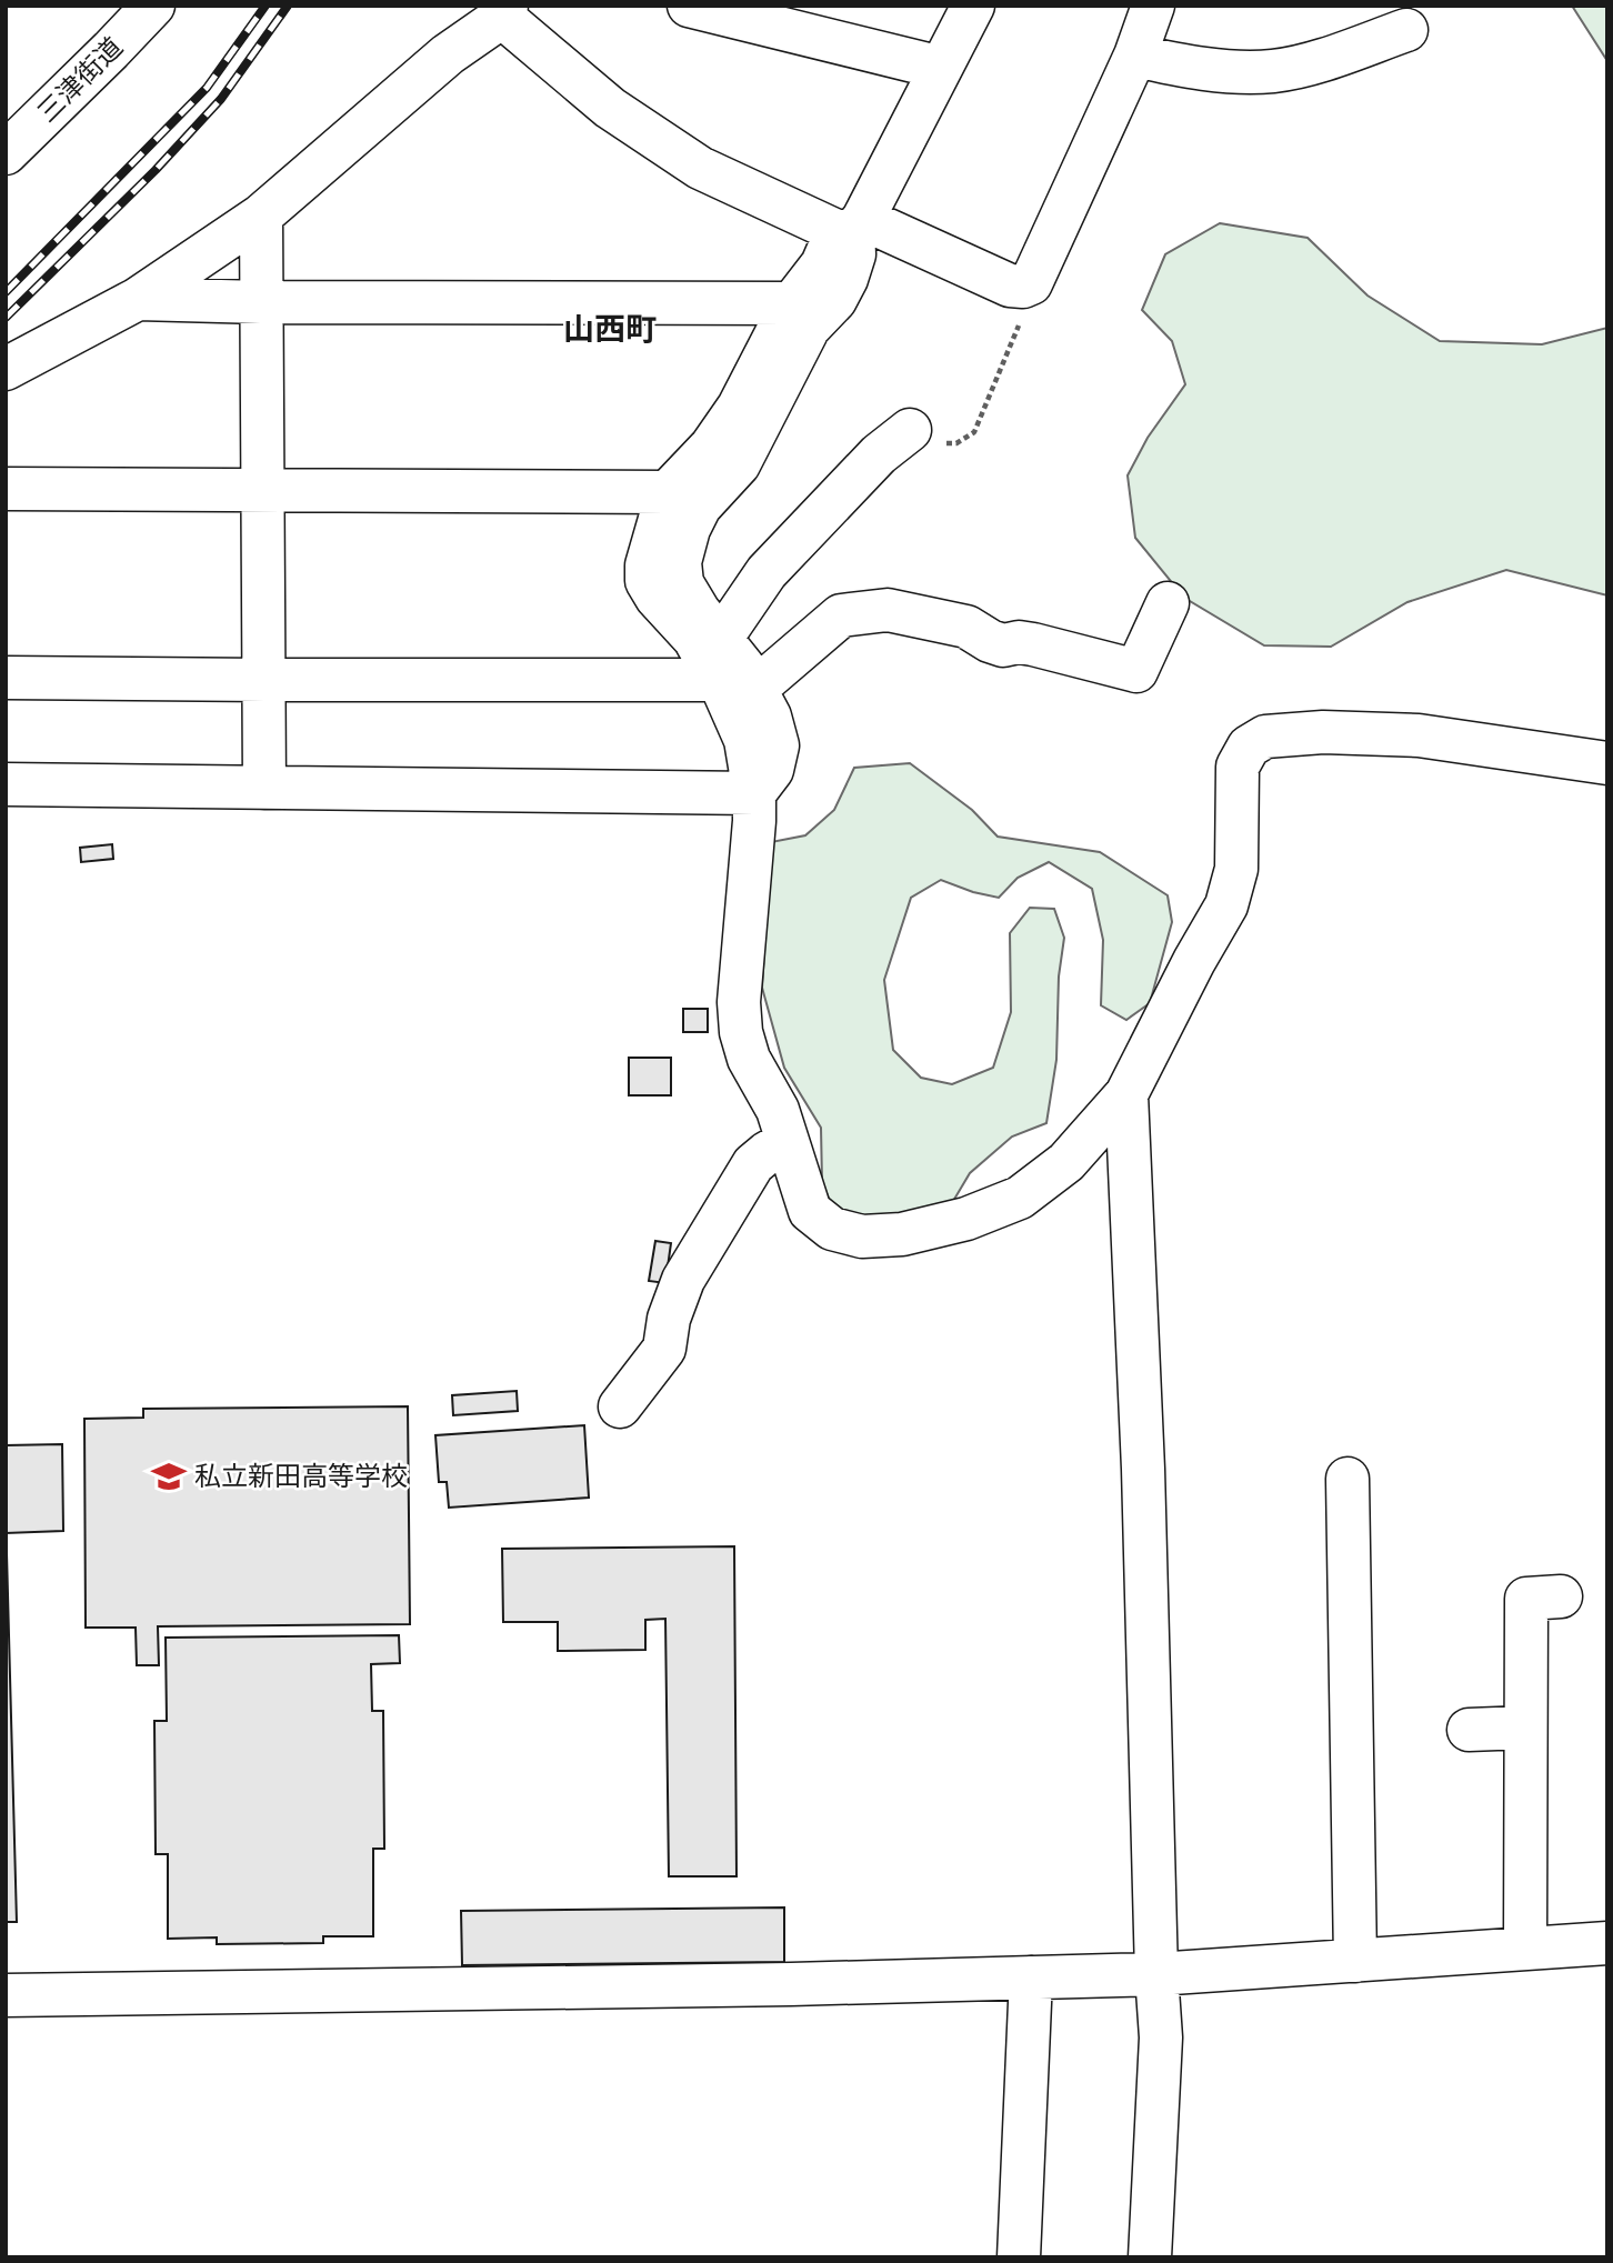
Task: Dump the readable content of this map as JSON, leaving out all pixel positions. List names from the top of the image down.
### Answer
{
  "streets": {
    "street": ["三津街道"]
  },
  "districts": ["山西町"],
  "places": {
    "school or university": ["私立新田高等学校"]
  }
}
